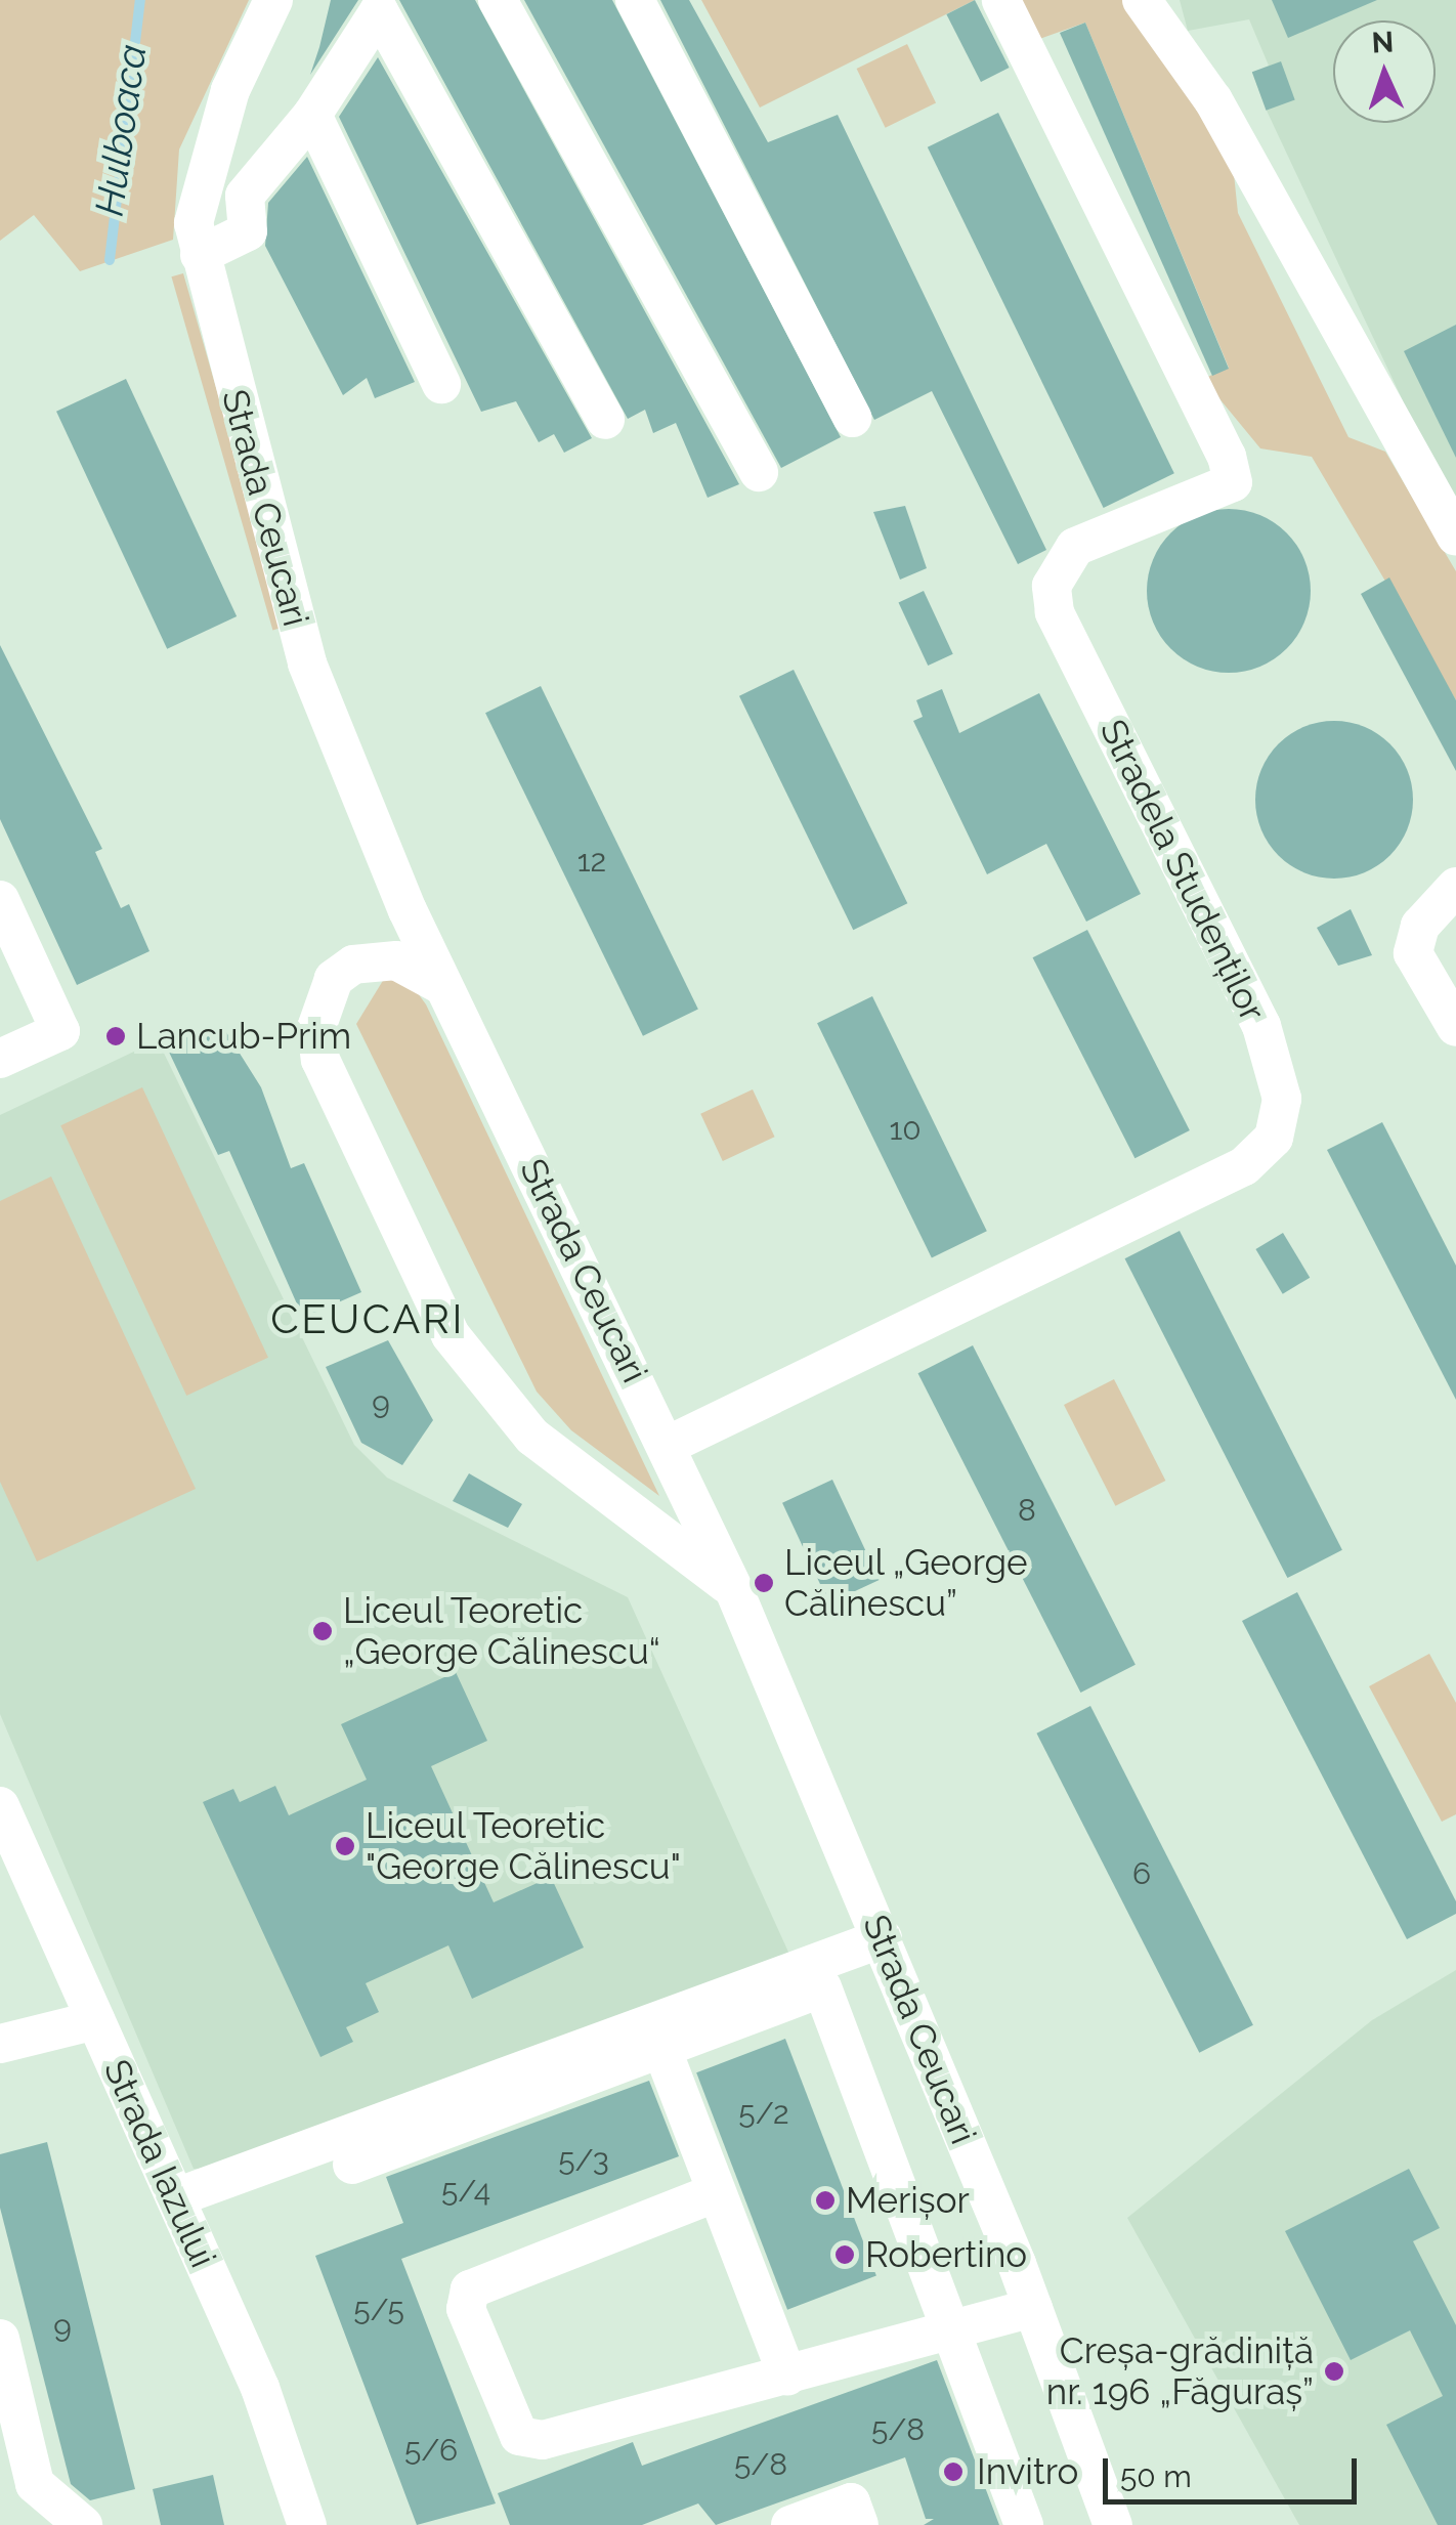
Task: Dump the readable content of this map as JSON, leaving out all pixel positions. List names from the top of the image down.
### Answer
{
  "streets": {
    "street": ["Strada Ceucari", "Stradela Studenților", "Strada Iazului"]
  },
  "crossings": [
    ["Strada Ceucari", "Stradela Studenților"]
  ],
  "districts": ["CEUCARI"],
  "water": ["Hulboaca"],
  "places": [
    "Lancub-Prim",
    "Liceul „George Călinescu”",
    "Liceul Teoretic „George Călinescu“",
    "Liceul Teoretic \"George Călinescu\"",
    "Merișor",
    "Robertino",
    "Creșa-grădiniță nr. 196 „Făguraș”",
    "Invitro"
  ],
  "house_numbers": [
    "12",
    "10",
    "9",
    "8",
    "6",
    "5/2",
    "5/3",
    "5/4",
    "5/5",
    "9",
    "5/8",
    "5/6",
    "5/8"
  ],
  "scale_bar": "50 m",
  "north": "top"
}
